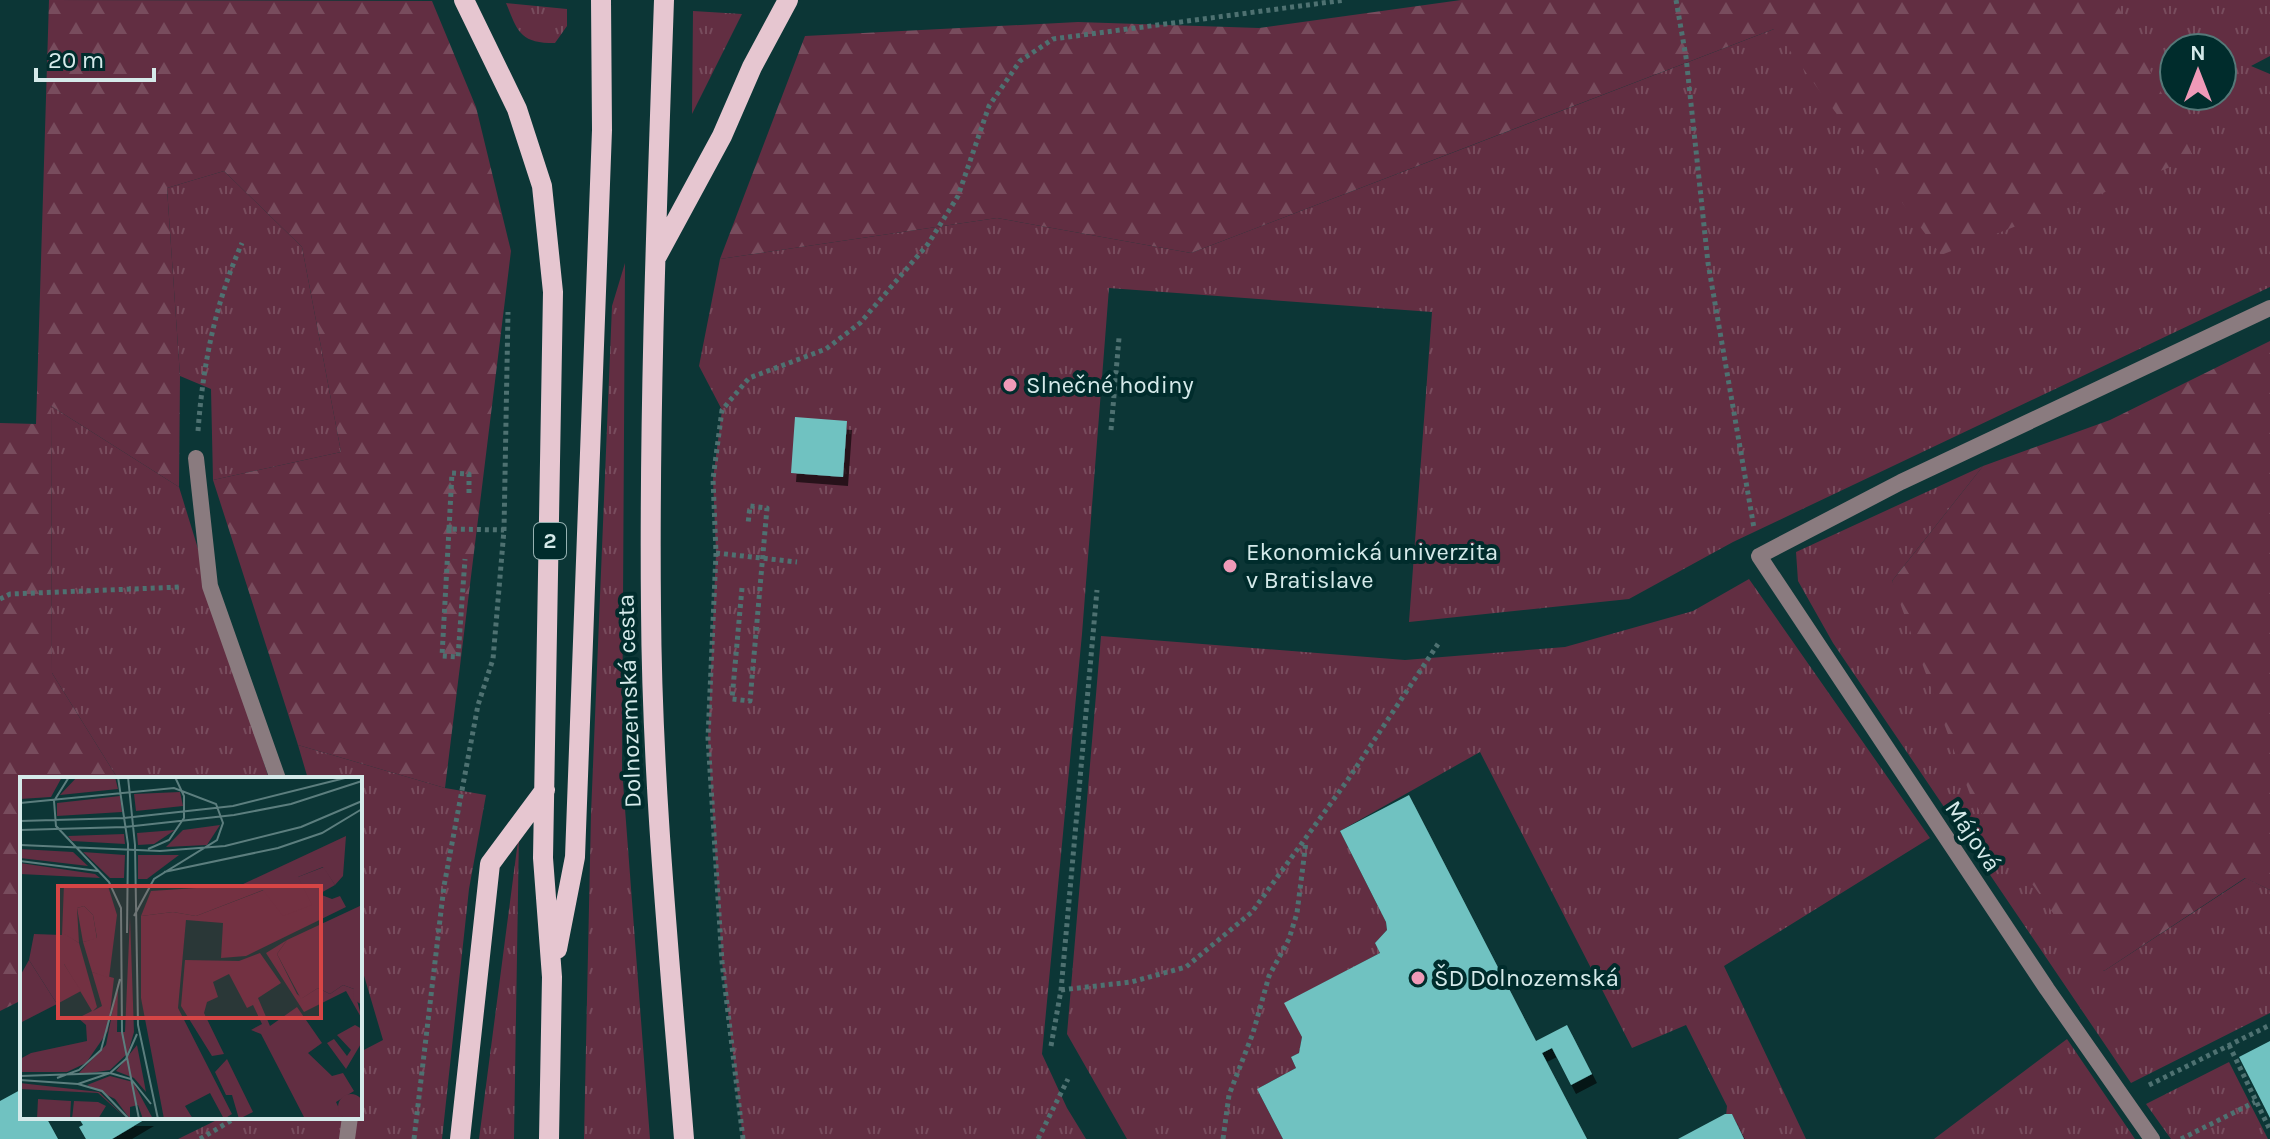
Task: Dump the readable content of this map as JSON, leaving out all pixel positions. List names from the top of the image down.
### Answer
{
  "streets": {
    "main road": ["2", "Dolnozemská cesta"],
    "street": ["Májová"]
  },
  "places": ["Slnečné hodiny", "Ekonomická univerzita v Bratislave", "ŠD Dolnozemská"],
  "scale_bar": "20 m",
  "north": "top"
}
